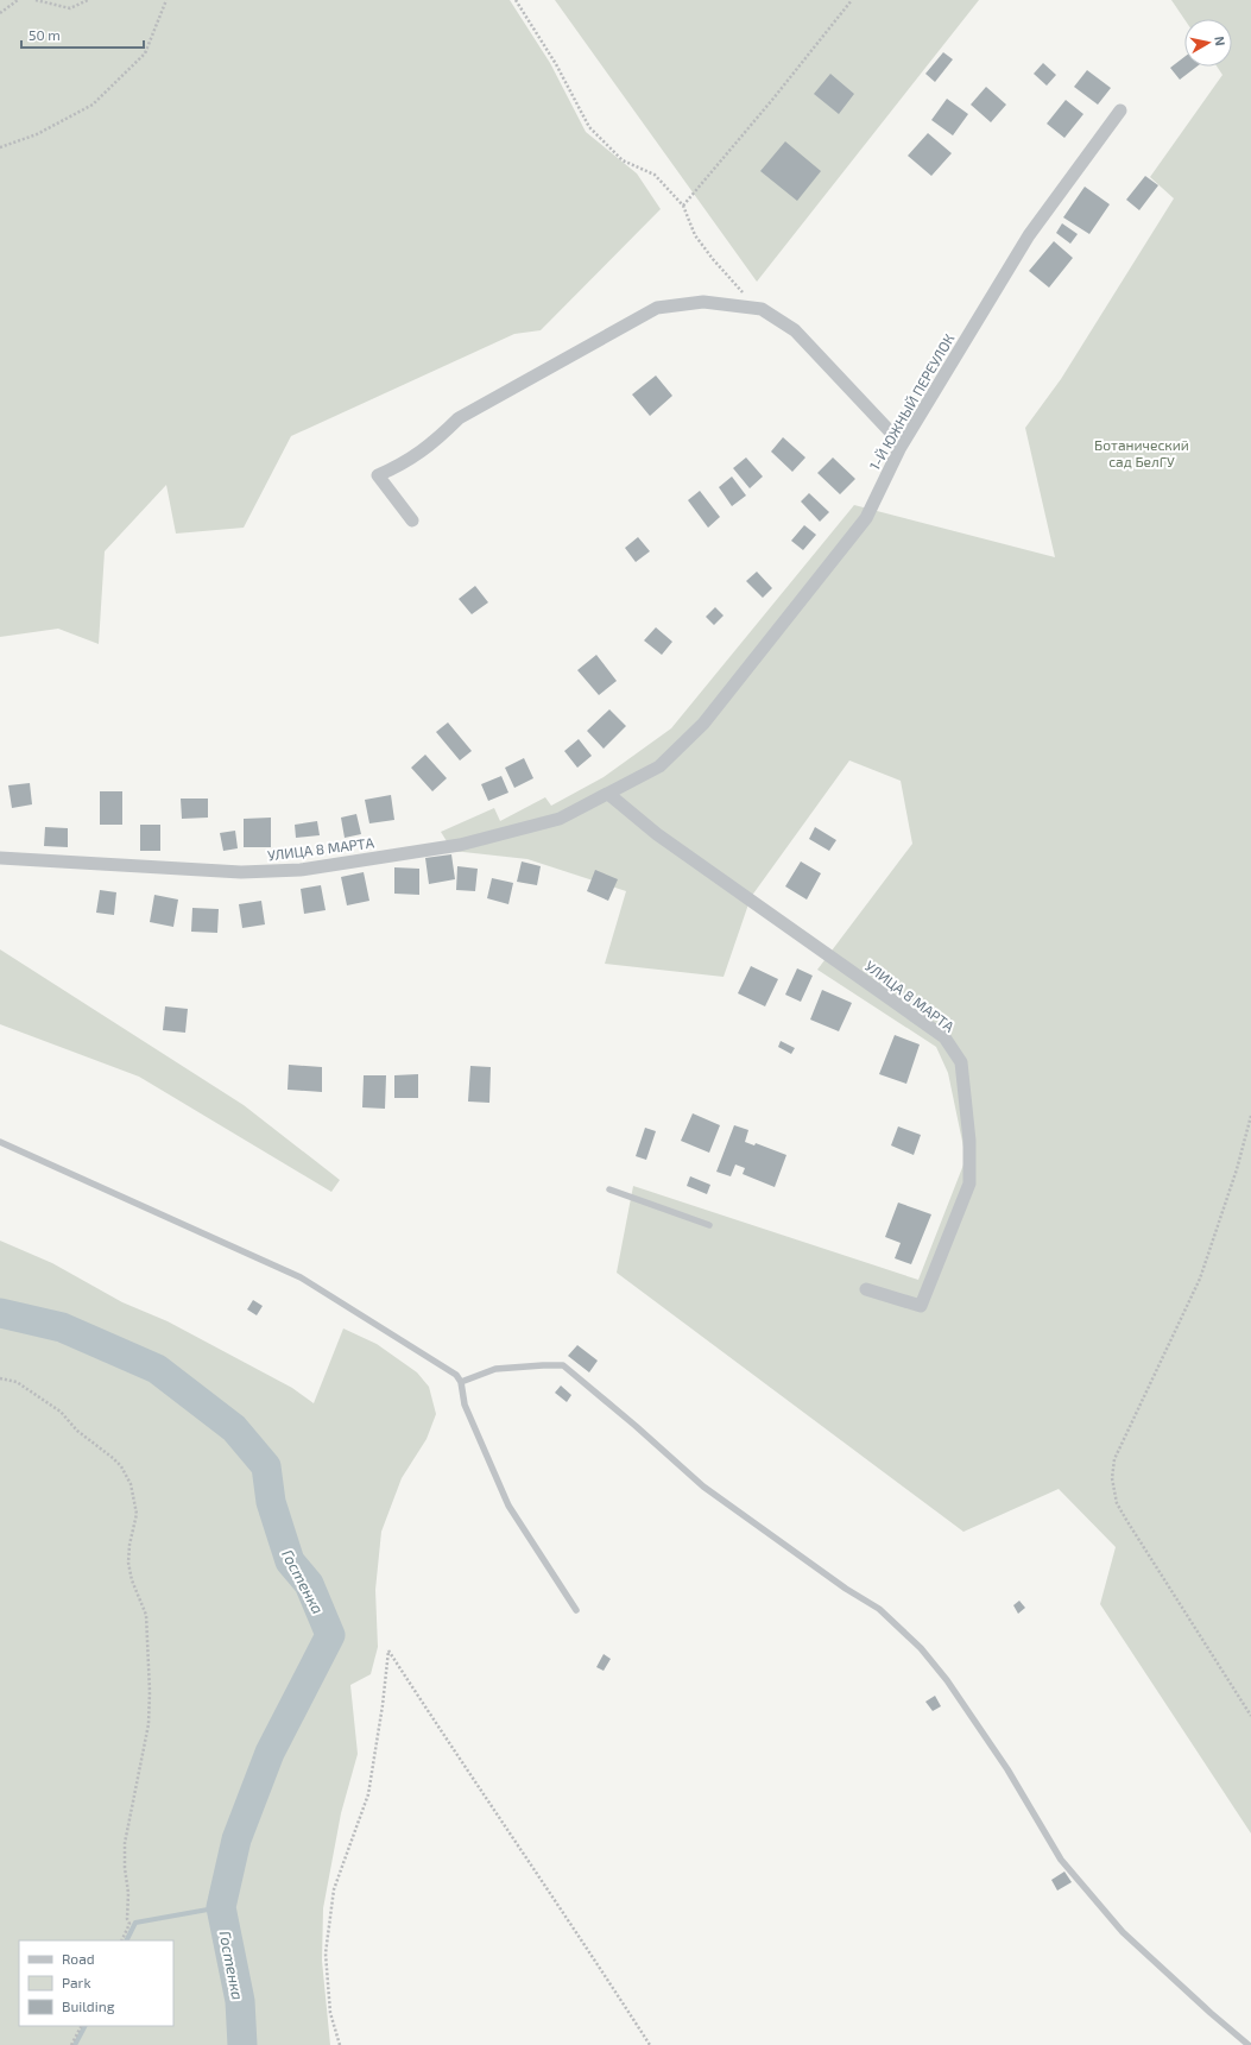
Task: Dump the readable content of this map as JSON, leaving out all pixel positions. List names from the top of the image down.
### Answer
{
  "streets": {
    "street": ["1-Й ЮЖНЫЙ ПЕРЕУЛОК", "УЛИЦА 8 МАРТА"]
  },
  "crossings": [
    ["1-Й ЮЖНЫЙ ПЕРЕУЛОК", "УЛИЦА 8 МАРТА"]
  ],
  "water": ["Гостенка"],
  "parks": ["Ботанический сад БелГУ"],
  "legend": ["Road", "Park", "Building"],
  "scale_bar": "50 m",
  "north": "right"
}
